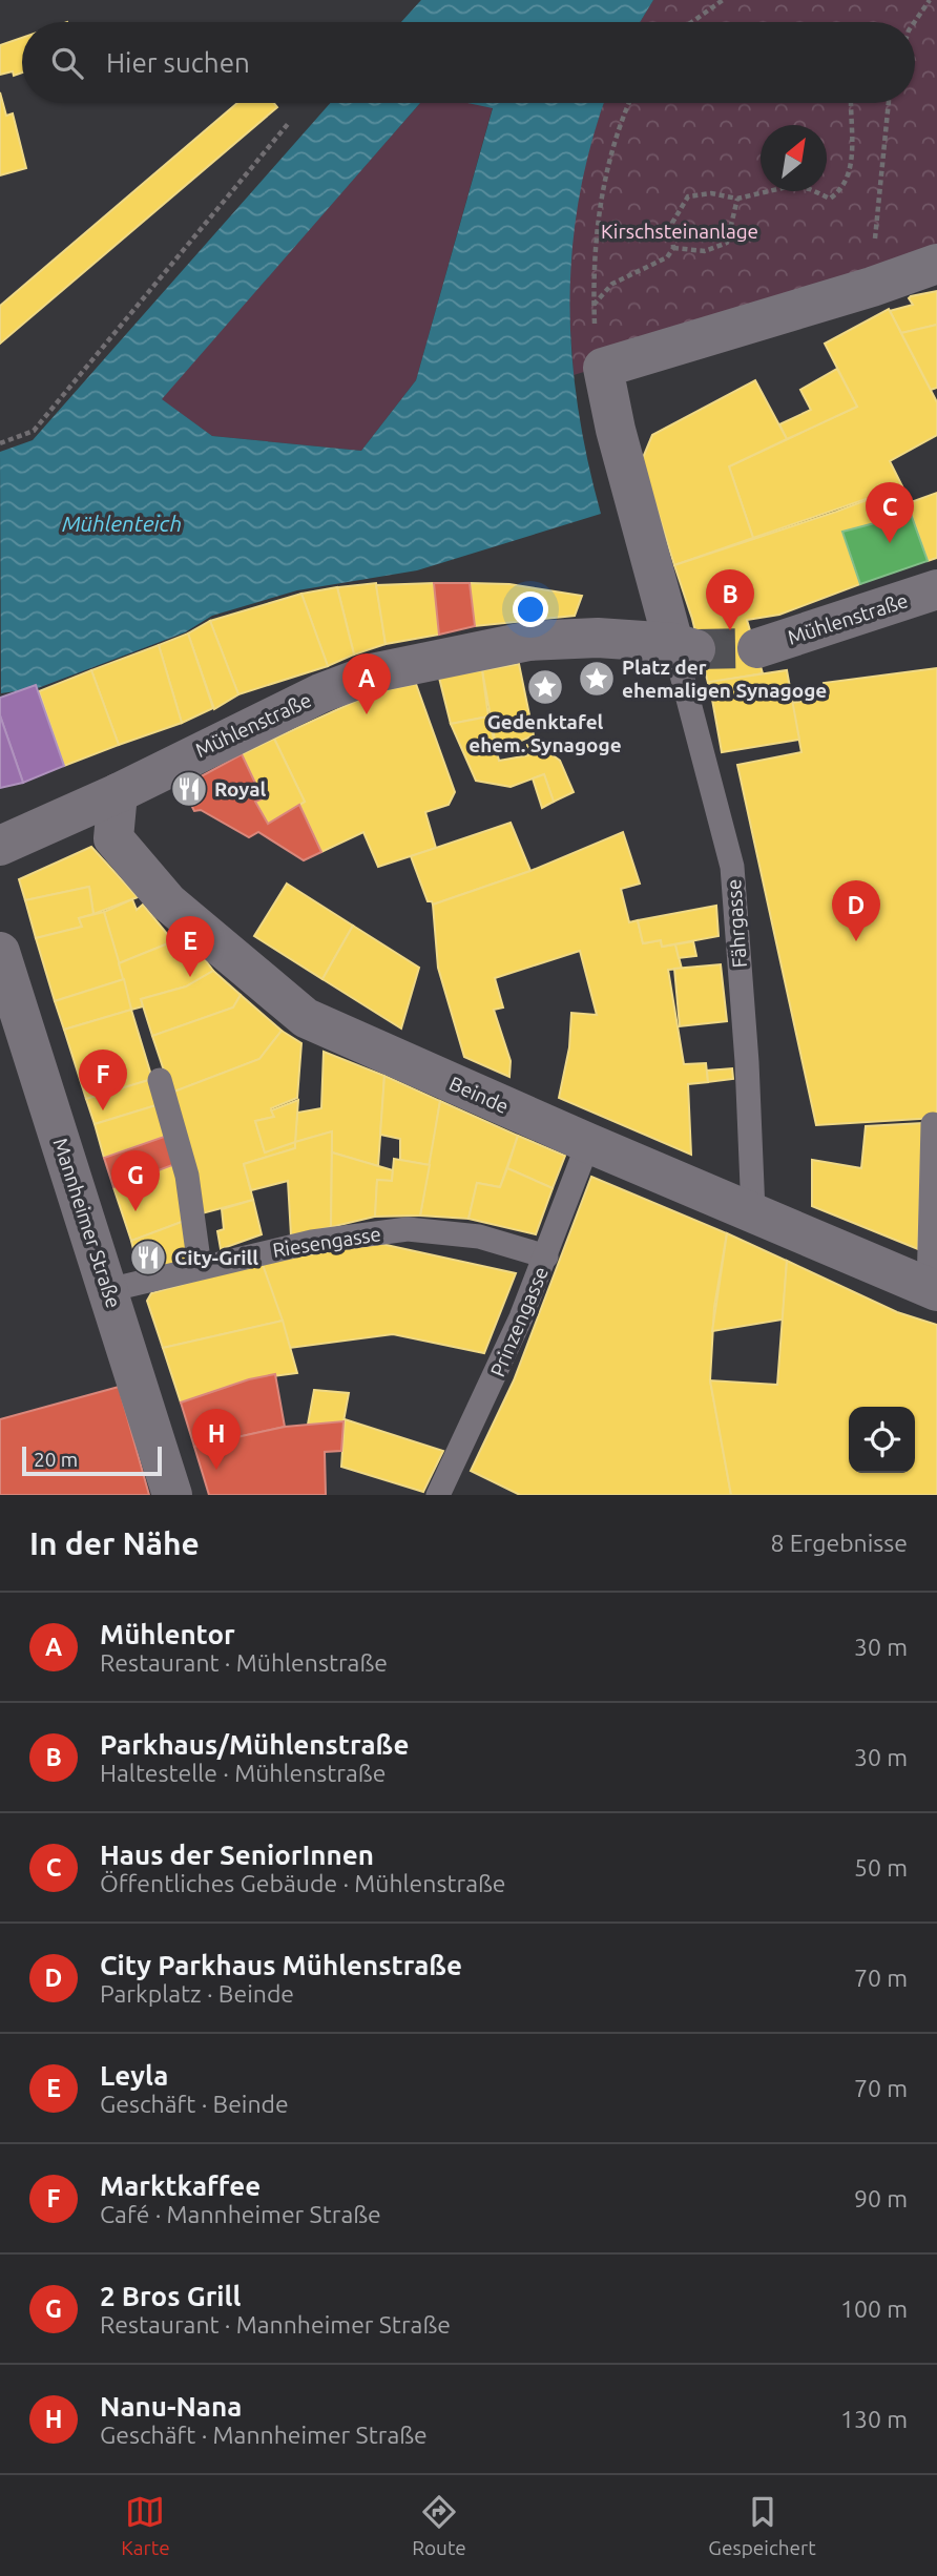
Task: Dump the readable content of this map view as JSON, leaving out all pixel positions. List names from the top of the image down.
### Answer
{
  "streets": {
    "street": ["Mühlenstraße", "Beinde", "Mannheimer Straße"],
    "lane": ["Fährgasse", "Riesengasse", "Prinzengasse"]
  },
  "crossings": [
    ["Mühlenstraße", "Fährgasse"],
    ["Mühlenstraße", "Beinde"],
    ["Fährgasse", "Beinde"],
    ["Beinde", "Prinzengasse"],
    ["Mannheimer Straße", "Riesengasse"],
    ["Riesengasse", "Prinzengasse"]
  ],
  "water": ["Mühlenteich"],
  "parks": ["Kirschsteinanlage"],
  "places": {
    "place": ["Platz der ehemaligen Synagoge", "Gedenktafel ehem. Synagoge"],
    "restaurant": ["Royal", "City-Grill"]
  },
  "scale_bar": "20 m",
  "north": "top right",
  "page": {
    "search": "Hier suchen",
    "pins": [
      "C",
      "B",
      "A",
      "D",
      "E",
      "F",
      "G",
      "H"
    ],
    "scale": "20 m",
    "heading": ["In der Nähe", "8 Ergebnisse"],
    "list": [
      {
        "mark": "A",
        "name": "Mühlentor",
        "note": "Restaurant · Mühlenstraße",
        "value": "30 m"
      },
      {
        "mark": "B",
        "name": "Parkhaus/Mühlenstraße",
        "note": "Haltestelle · Mühlenstraße",
        "value": "30 m"
      },
      {
        "mark": "C",
        "name": "Haus der SeniorInnen",
        "note": "Öffentliches Gebäude · Mühlenstraße",
        "value": "50 m"
      },
      {
        "mark": "D",
        "name": "City Parkhaus Mühlenstraße",
        "note": "Parkplatz · Beinde",
        "value": "70 m"
      },
      {
        "mark": "E",
        "name": "Leyla",
        "note": "Geschäft · Beinde",
        "value": "70 m"
      },
      {
        "mark": "F",
        "name": "Marktkaffee",
        "note": "Café · Mannheimer Straße",
        "value": "90 m"
      },
      {
        "mark": "G",
        "name": "2 Bros Grill",
        "note": "Restaurant · Mannheimer Straße",
        "value": "100 m"
      },
      {
        "mark": "H",
        "name": "Nanu-Nana",
        "note": "Geschäft · Mannheimer Straße",
        "value": "130 m"
      }
    ],
    "nav": ["Karte", "Route", "Gespeichert"]
  }
}
